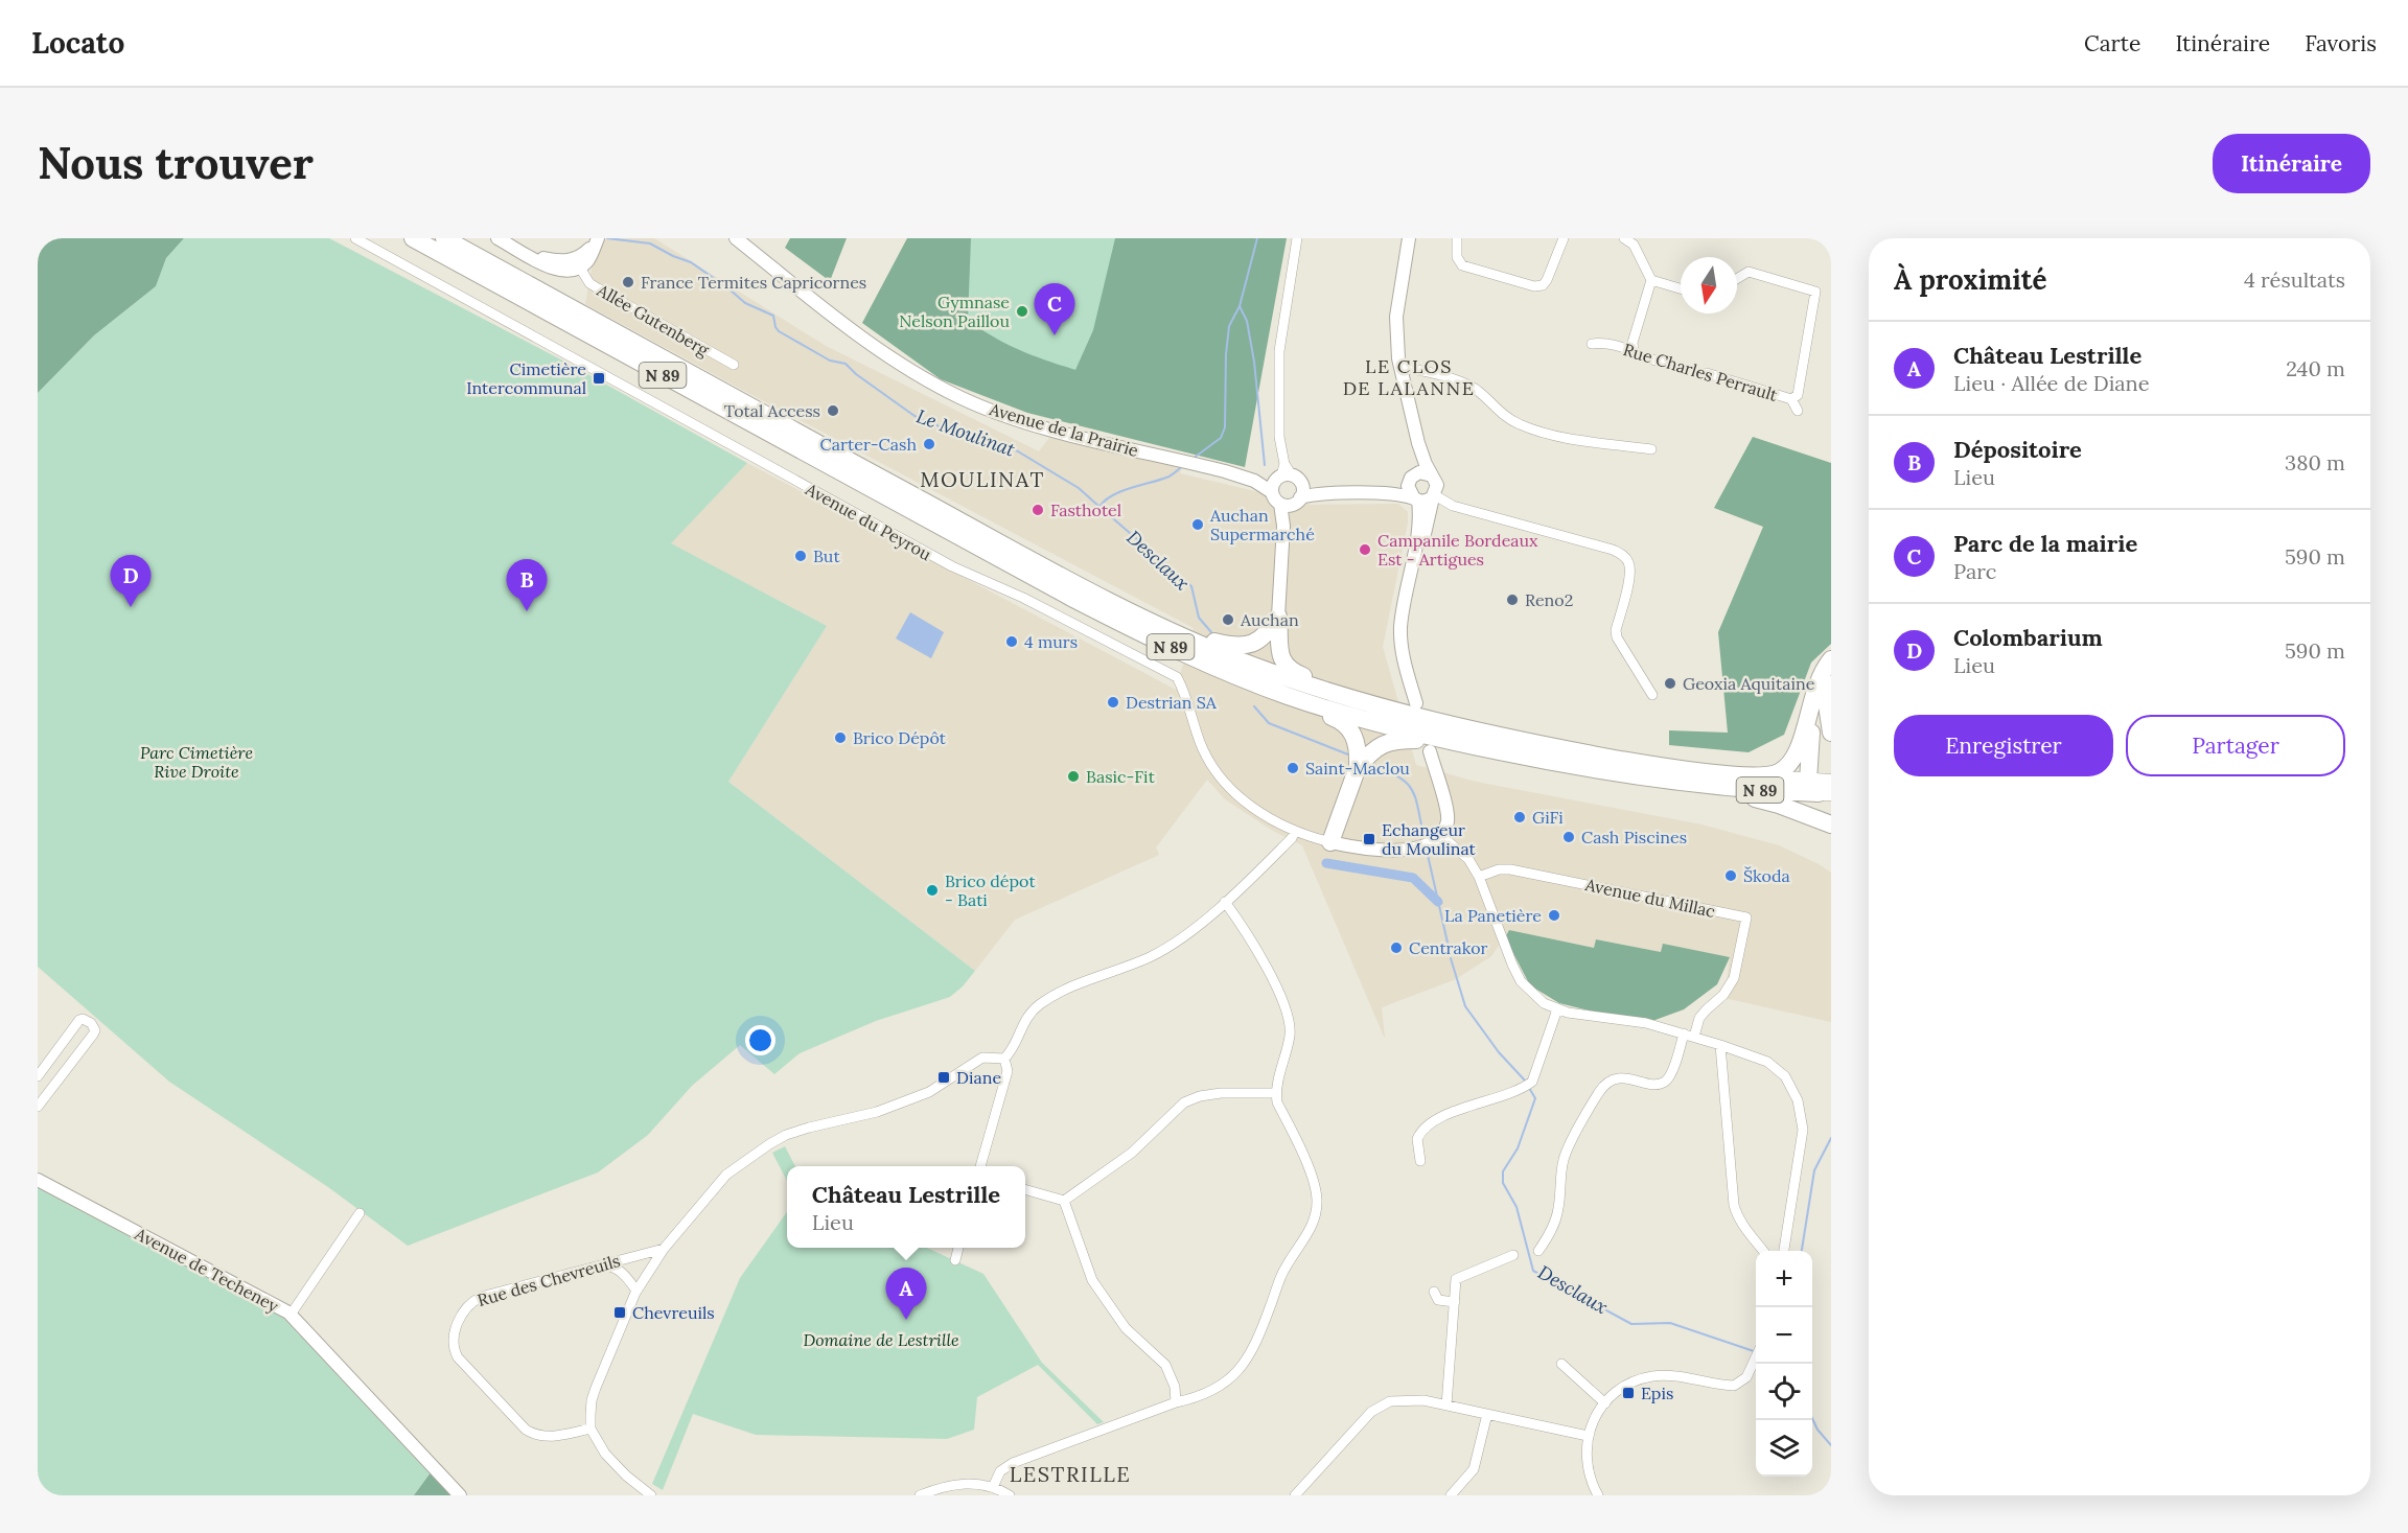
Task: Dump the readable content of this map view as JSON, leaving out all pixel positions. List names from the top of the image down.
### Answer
{
  "streets": {
    "highway": ["N 89"],
    "street": [
      "Allée Gutenberg",
      "Rue Charles Perrault",
      "Avenue de la Prairie",
      "Avenue du Peyrou",
      "Avenue du Millac",
      "Avenue de Techeney",
      "Rue des Chevreuils"
    ]
  },
  "districts": ["LE CLOS DE LALANNE", "MOULINAT", "LESTRILLE"],
  "water": ["Le Moulinat", "Desclaux"],
  "parks": ["Parc Cimetière Rive Droite", "Domaine de Lestrille"],
  "places": {
    "other": [
      "France Termites Capricornes",
      "Gymnase Nelson Paillou",
      "Total Access",
      "Carter-Cash",
      "Fasthotel",
      "Auchan Supermarché",
      "Campanile Bordeaux Est - Artigues",
      "But",
      "Reno2",
      "Auchan",
      "4 murs",
      "Geoxia Aquitaine",
      "Destrian SA",
      "Brico Dépôt",
      "Saint-Maclou",
      "Basic-Fit",
      "GiFi",
      "Cash Piscines",
      "Škoda",
      "Brico dépot - Bati",
      "La Panetière",
      "Centrakor"
    ],
    "transit": [
      "Cimetière Intercommunal",
      "Echangeur du Moulinat",
      "Diane",
      "Chevreuils",
      "Epis"
    ]
  },
  "north": "bottom",
  "page": {
    "header": "Locato",
    "nav": ["Carte", "Itinéraire", "Favoris"],
    "buttons": [
      "Itinéraire",
      ["Enregistrer", "Partager"]
    ],
    "title": "Nous trouver",
    "heading": ["À proximité", "4 résultats"],
    "pins": [
      "C",
      "D",
      "B",
      "A"
    ],
    "list": [
      {
        "mark": "A",
        "name": "Château Lestrille",
        "note": "Lieu · Allée de Diane",
        "value": "240 m"
      },
      {
        "mark": "B",
        "name": "Dépositoire",
        "note": "Lieu",
        "value": "380 m"
      },
      {
        "mark": "C",
        "name": "Parc de la mairie",
        "note": "Parc",
        "value": "590 m"
      },
      {
        "mark": "D",
        "name": "Colombarium",
        "note": "Lieu",
        "value": "590 m"
      }
    ],
    "popup": ["Château Lestrille", "Lieu"],
    "map_buttons": ["+", "−"]
  }
}
